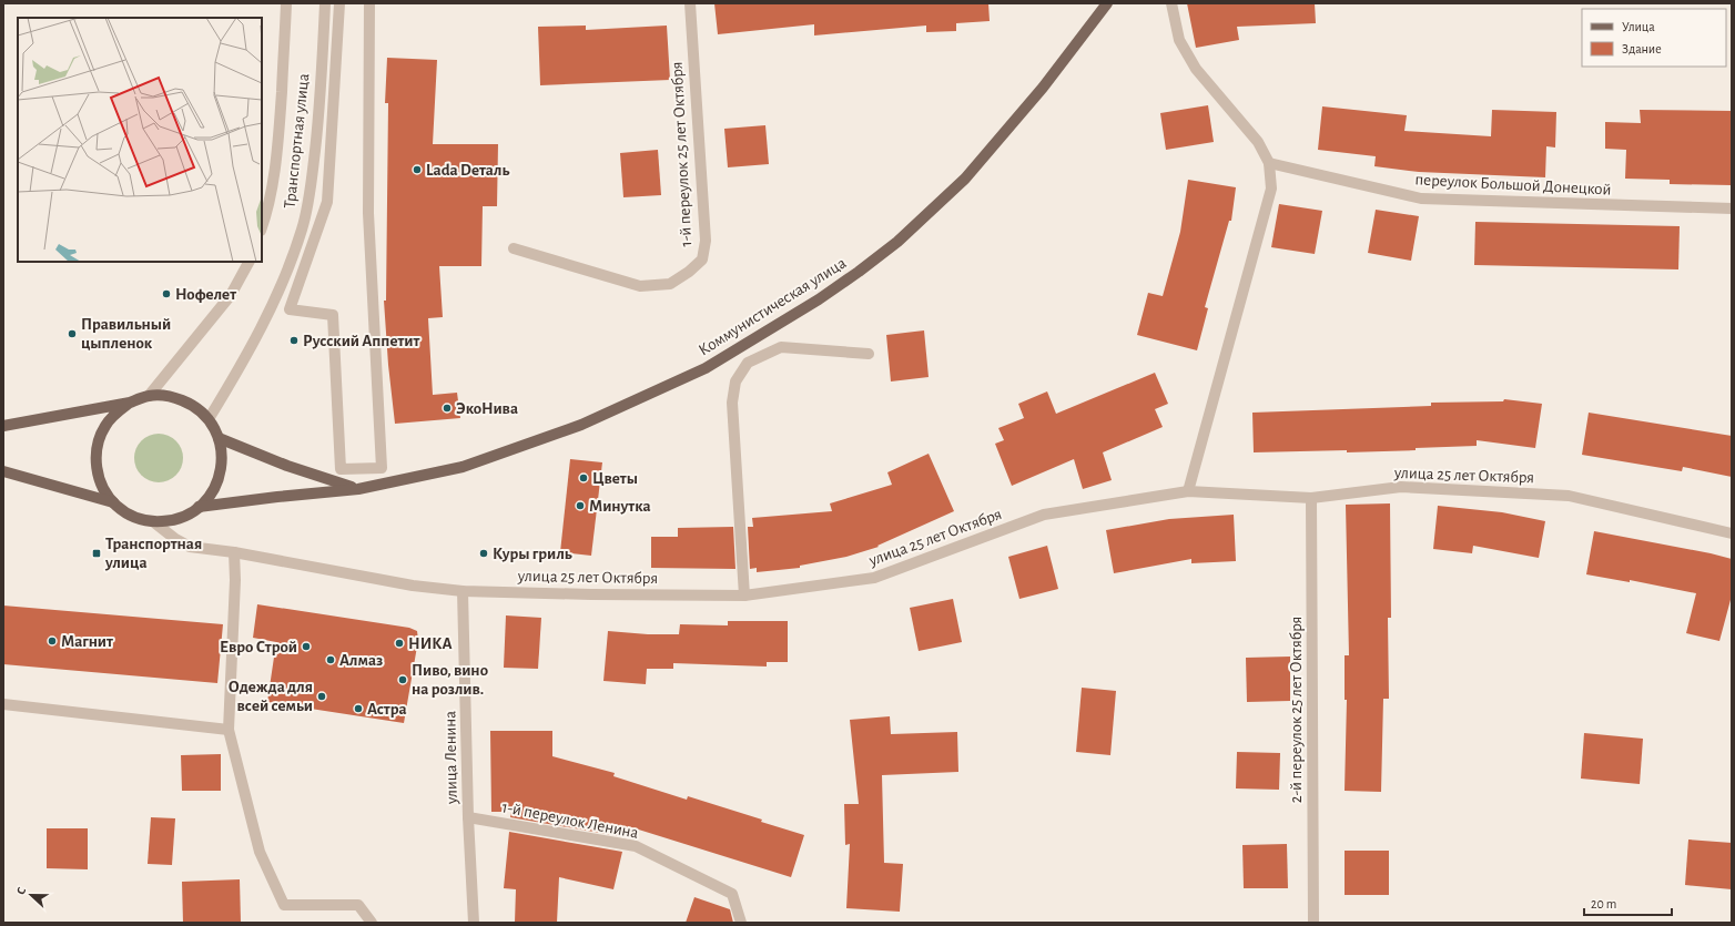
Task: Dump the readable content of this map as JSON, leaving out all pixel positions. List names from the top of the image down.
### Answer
{
  "streets": {
    "main road": ["Коммунистическая улица"],
    "street": [
      "Транспортная улица",
      "1-й переулок 25 лет Октября",
      "переулок Большой Донецкой",
      "улица 25 лет Октября",
      "2-й переулок 25 лет Октября",
      "улица Ленина",
      "1-й переулок Ленина"
    ]
  },
  "crossings": [
    ["Транспортная улица", "Коммунистическая улица"],
    ["Транспортная улица", "улица 25 лет Октября"],
    ["Коммунистическая улица", "улица 25 лет Октября"],
    ["улица 25 лет Октября", "2-й переулок 25 лет Октября"],
    ["улица 25 лет Октября", "улица Ленина"],
    ["улица Ленина", "1-й переулок Ленина"]
  ],
  "places": {
    "other": [
      "Lada Dеталь",
      "Нофелет",
      "Правильный цыпленок",
      "Русский Аппетит",
      "ЭкоНива",
      "Цветы",
      "Минутка",
      "Куры гриль",
      "Магнит",
      "НИКА",
      "Евро Строй",
      "Алмаз",
      "Пиво, вино на розлив.",
      "Одежда для всей семьи",
      "Астра"
    ],
    "transit": ["Транспортная улица"]
  },
  "legend": ["Улица", "Здание"],
  "scale_bar": "20 m",
  "north": "left"
}
